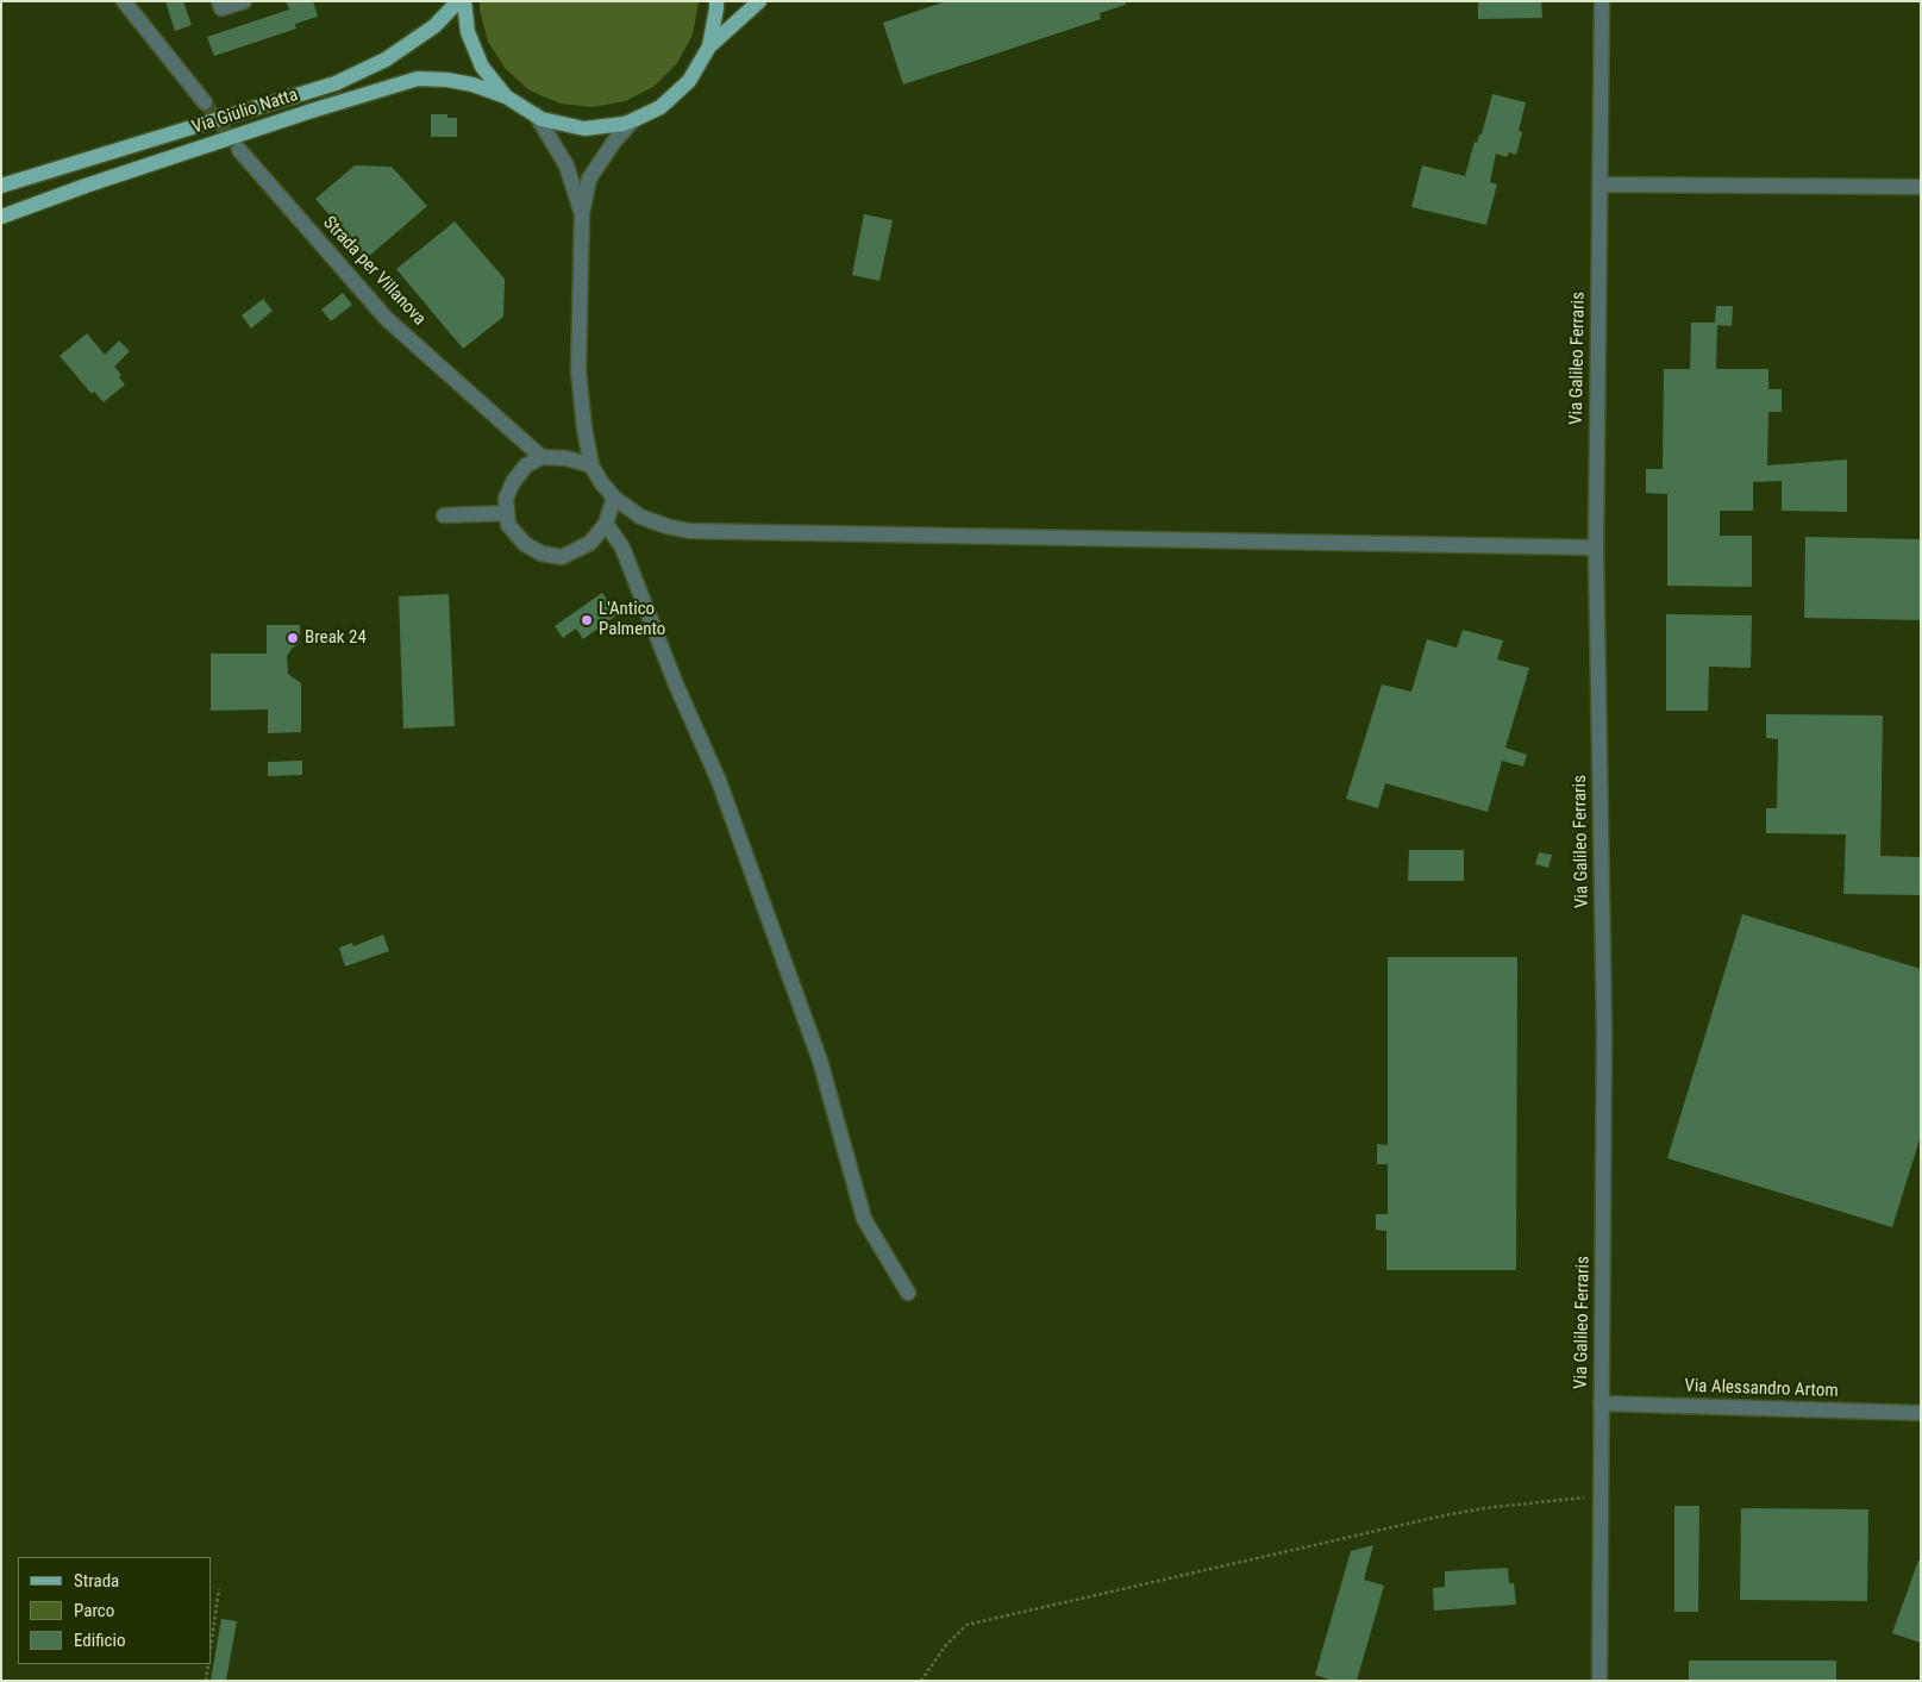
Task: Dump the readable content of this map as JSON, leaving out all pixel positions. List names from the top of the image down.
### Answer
{
  "streets": {
    "main road": ["Via Giulio Natta"],
    "street": ["Strada per Villanova", "Via Galileo Ferraris", "Via Alessandro Artom"]
  },
  "crossings": [
    ["Via Galileo Ferraris", "Via Alessandro Artom"]
  ],
  "places": ["L'Antico Palmento", "Break 24"],
  "legend": ["Strada", "Parco", "Edificio"]
}
